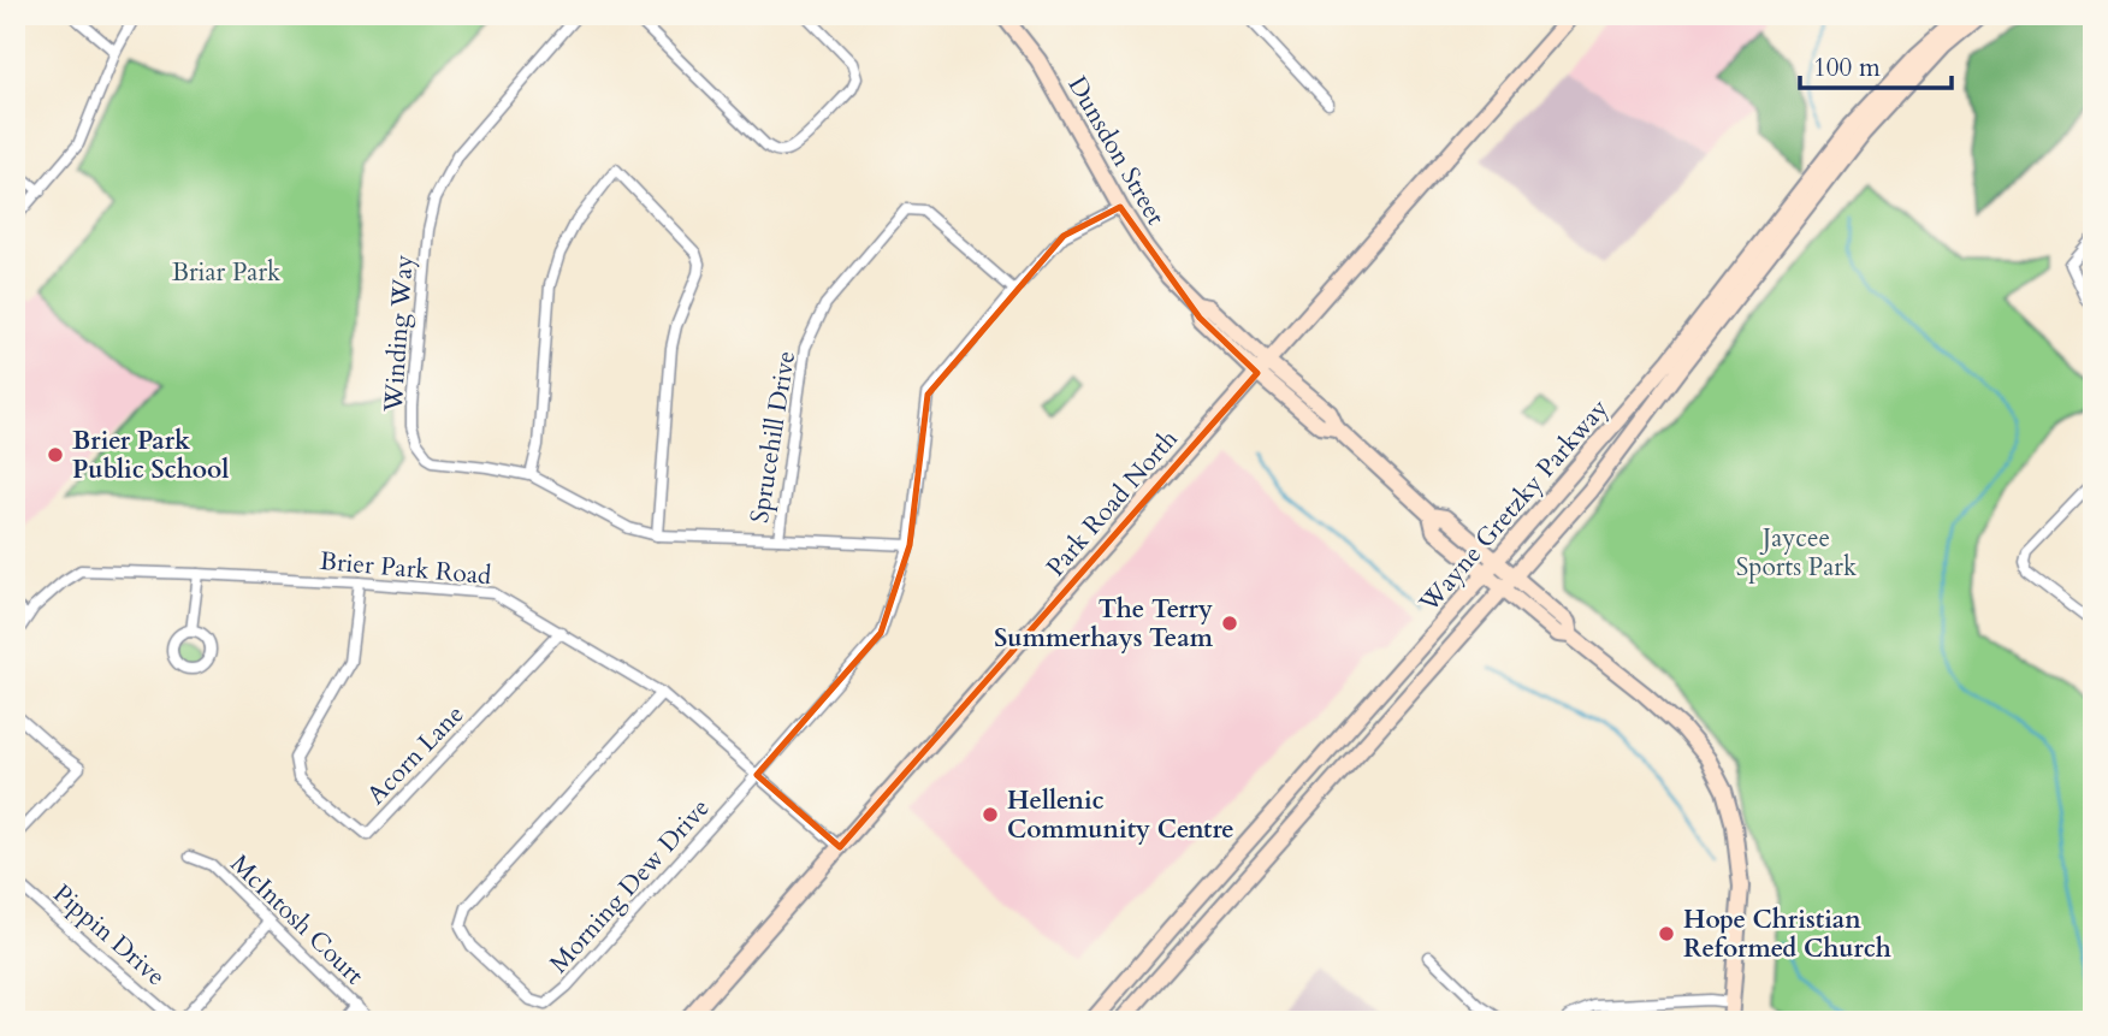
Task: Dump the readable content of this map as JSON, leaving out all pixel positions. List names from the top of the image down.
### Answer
{
  "streets": {
    "main road": ["Dunsdon Street", "Park Road North", "Wayne Gretzky Parkway"],
    "street": [
      "Winding Way",
      "Sprucehill Drive",
      "Brier Park Road",
      "Acorn Lane",
      "Morning Dew Drive",
      "McIntosh Court",
      "Pippin Drive"
    ]
  },
  "crossings": [
    ["Dunsdon Street", "Park Road North"],
    ["Dunsdon Street", "Wayne Gretzky Parkway"],
    ["Winding Way", "Sprucehill Drive"],
    ["Park Road North", "Brier Park Road"],
    ["Brier Park Road", "Acorn Lane"],
    ["Brier Park Road", "Morning Dew Drive"]
  ],
  "parks": ["Briar Park", "Jaycee Sports Park"],
  "places": [
    "Brier Park Public School",
    "The Terry Summerhays Team",
    "Hellenic Community Centre",
    "Hope Christian Reformed Church"
  ],
  "scale_bar": "100 m"
}
